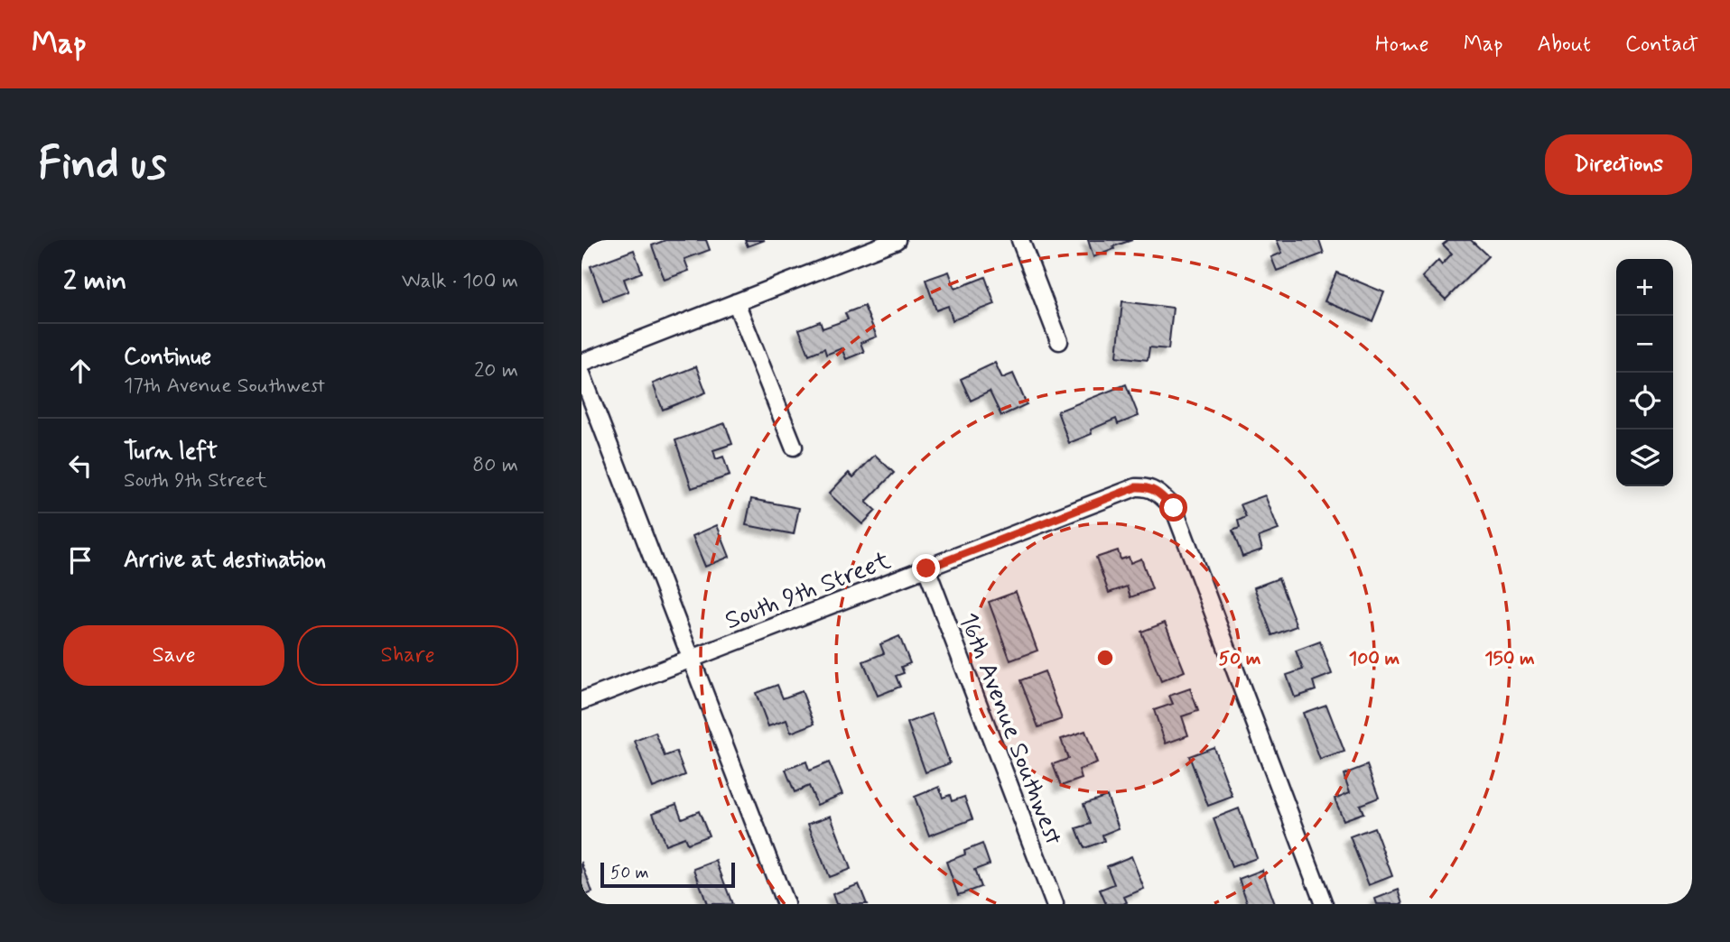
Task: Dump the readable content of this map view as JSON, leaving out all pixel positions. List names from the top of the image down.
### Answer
{
  "streets": {
    "street": ["South 9th Street", "16th Avenue Southwest"]
  },
  "crossings": [
    ["South 9th Street", "16th Avenue Southwest"]
  ],
  "scale_bar": "50 m",
  "page": {
    "header": "Map",
    "nav": [
      "Home",
      "Map",
      "About",
      "Contact"
    ],
    "buttons": [
      "Directions",
      ["Save", "Share"]
    ],
    "title": "Find us",
    "heading": ["2 min", "Walk · 100 m"],
    "map_buttons": ["+", "−"],
    "list": [
      ["Continue", "17th Avenue Southwest", "20 m"],
      ["Turn left", "South 9th Street", "80 m"],
      "Arrive at destination"
    ],
    "scale": "50 m"
  },
  "rings": ["50 m", "100 m", "150 m"]
}
